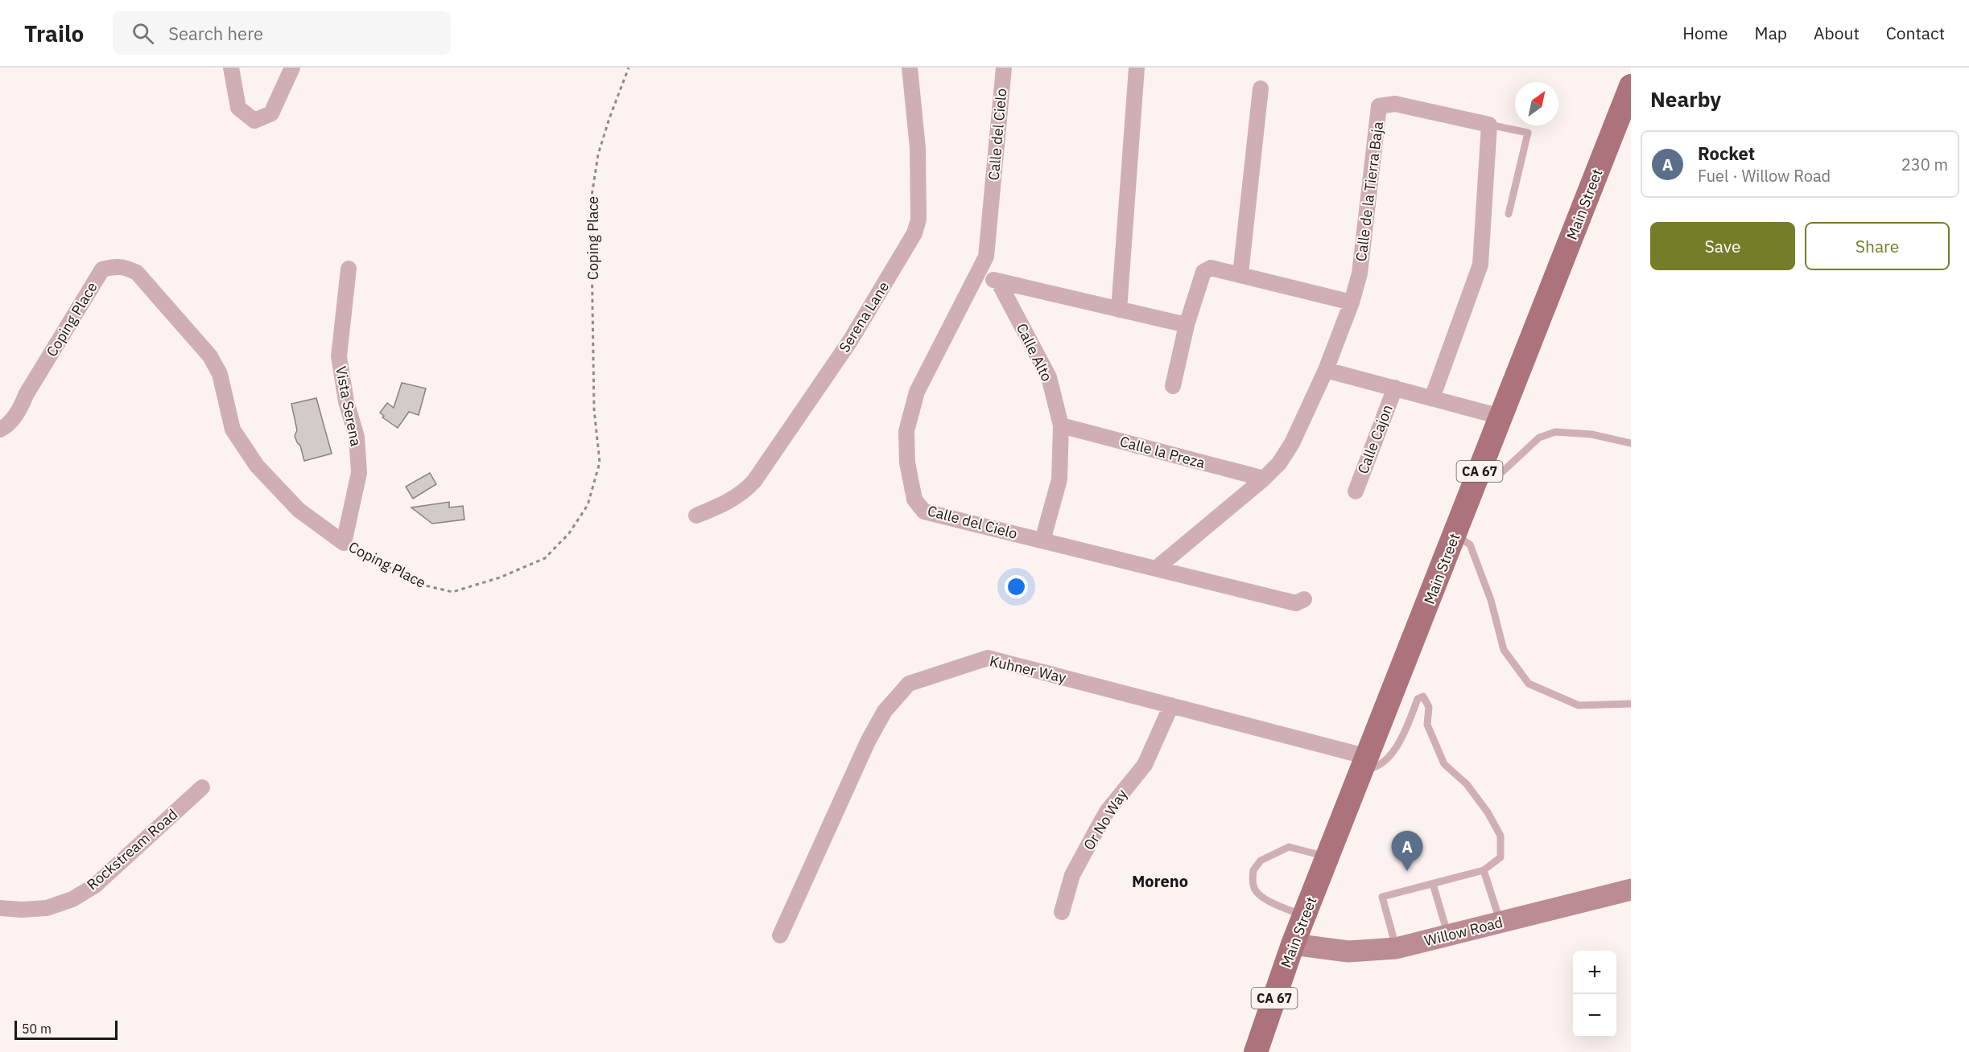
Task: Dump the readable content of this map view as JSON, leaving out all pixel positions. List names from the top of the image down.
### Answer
{
  "streets": {
    "main road": ["Main Street", "CA 67", "Willow Road"],
    "street": [
      "Calle del Cielo",
      "Calle de la Tierra Baja",
      "Coping Place",
      "Serena Lane",
      "Calle Alto",
      "Vista Serena",
      "Calle Cajon",
      "Calle la Preza",
      "Kuhner Way",
      "Or No Way",
      "Rockstream Road"
    ]
  },
  "crossings": [
    ["Calle del Cielo", "Calle de la Tierra Baja"],
    ["Calle del Cielo", "Calle Alto"],
    ["Calle de la Tierra Baja", "Calle la Preza"],
    ["Main Street", "Kuhner Way"],
    ["Main Street", "Willow Road"],
    ["Coping Place", "Vista Serena"],
    ["Calle Alto", "Calle la Preza"],
    ["Kuhner Way", "Or No Way"]
  ],
  "districts": ["Moreno"],
  "scale_bar": "50 m",
  "north": "top right",
  "page": {
    "header": "Trailo",
    "search": "Search here",
    "nav": [
      "Home",
      "Map",
      "About",
      "Contact"
    ],
    "heading": "Nearby",
    "list": [
      {
        "mark": "A",
        "name": "Rocket",
        "note": "Fuel · Willow Road",
        "value": "230 m"
      }
    ],
    "buttons": ["Save", "Share"],
    "pins": "A",
    "map_buttons": ["+", "−"],
    "scale": "50 m"
  }
}
